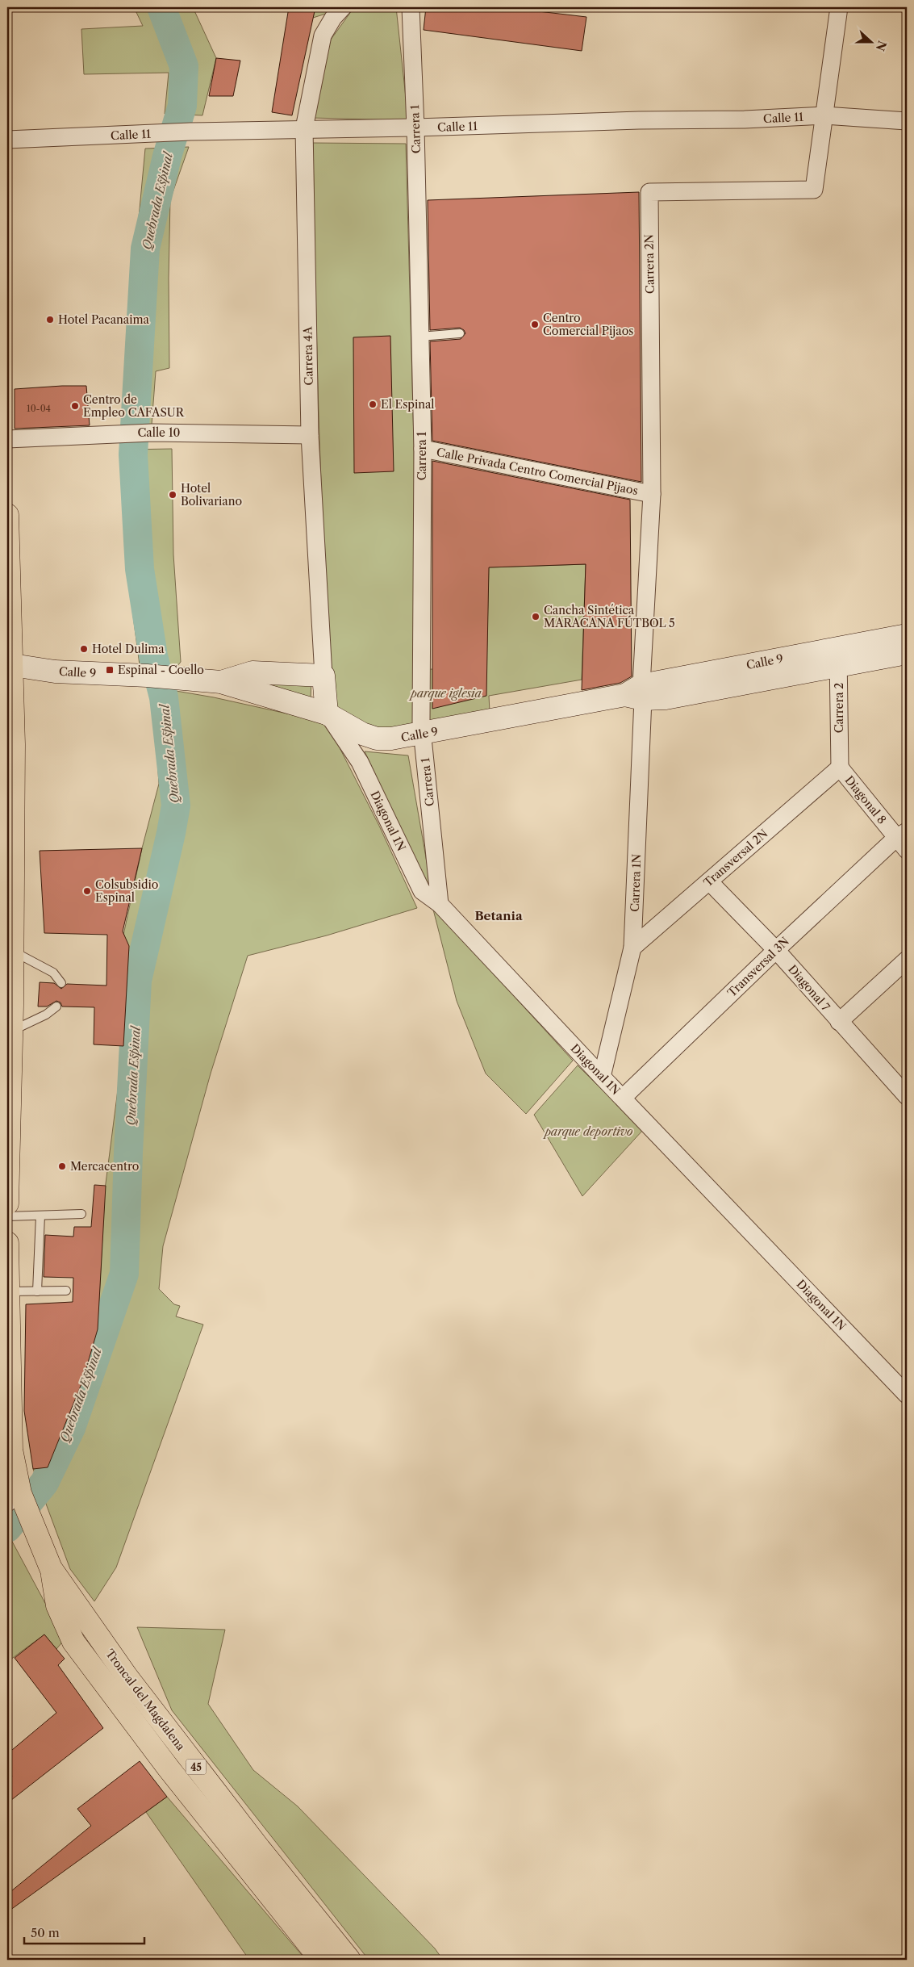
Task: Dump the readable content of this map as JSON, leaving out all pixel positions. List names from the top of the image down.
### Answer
{
  "streets": {
    "main road": ["Troncal del Magdalena", "45"],
    "street": [
      "Calle 11",
      "Carrera 1",
      "Carrera 2N",
      "Carrera 4A",
      "Calle 10",
      "Calle Privada Centro Comercial Pijaos",
      "Calle 9",
      "Carrera 2",
      "Diagonal 8",
      "Diagonal 1N",
      "Transversal 2N",
      "Carrera 1N",
      "Transversal 3N",
      "Diagonal 7"
    ]
  },
  "crossings": [
    ["Calle 11", "Carrera 1"],
    ["Calle 11", "Carrera 2N"],
    ["Calle 11", "Carrera 4A"],
    ["Carrera 1", "Calle Privada Centro Comercial Pijaos"],
    ["Carrera 1", "Calle 9"],
    ["Carrera 1", "Diagonal 1N"],
    ["Carrera 2N", "Calle Privada Centro Comercial Pijaos"],
    ["Carrera 2N", "Calle 9"],
    ["Carrera 2N", "Carrera 1N"],
    ["Carrera 4A", "Calle 10"],
    ["Carrera 4A", "Calle 9"],
    ["Carrera 4A", "Diagonal 1N"],
    ["Calle 9", "Carrera 2"],
    ["Calle 9", "Diagonal 1N"],
    ["Calle 9", "Carrera 1N"],
    ["Carrera 2", "Diagonal 8"],
    ["Carrera 2", "Transversal 2N"],
    ["Diagonal 8", "Transversal 2N"],
    ["Diagonal 8", "Transversal 3N"],
    ["Diagonal 1N", "Carrera 1N"],
    ["Diagonal 1N", "Transversal 3N"],
    ["Transversal 2N", "Carrera 1N"],
    ["Transversal 2N", "Diagonal 7"],
    ["Transversal 3N", "Diagonal 7"],
    ["Troncal del Magdalena", "45"]
  ],
  "districts": ["Betania"],
  "water": ["Quebrada Espinal"],
  "parks": ["parque iglesia", "parque deportivo"],
  "places": {
    "other": [
      "Hotel Pacanaima",
      "Centro Comercial Pijaos",
      "El Espinal",
      "Centro de Empleo CAFASUR",
      "Hotel Bolivariano",
      "Cancha Sintética MARACANA FÚTBOL 5",
      "Hotel Dulima",
      "Colsubsidio Espinal",
      "Mercacentro"
    ],
    "transit": ["Espinal - Coello"]
  },
  "house_numbers": ["10-04"],
  "scale_bar": "50 m",
  "north": "right"
}
